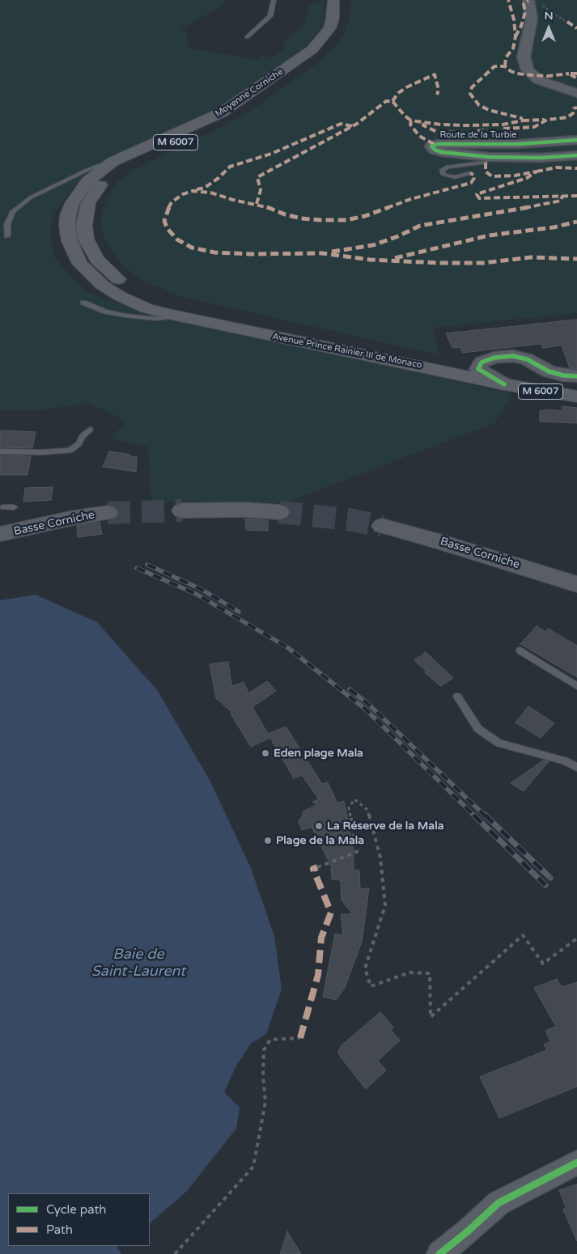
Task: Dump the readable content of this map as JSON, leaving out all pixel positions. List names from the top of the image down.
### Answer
{
  "streets": {
    "main road": [
      "Moyenne Corniche",
      "M 6007",
      "Avenue Prince Rainier III de Monaco",
      "Basse Corniche"
    ],
    "street": ["Route de la Turbie"]
  },
  "crossings": [
    ["Moyenne Corniche", "Avenue Prince Rainier III de Monaco"]
  ],
  "water": ["Baie de Saint-Laurent"],
  "places": ["Eden plage Mala", "La Réserve de la Mala", "Plage de la Mala"],
  "legend": ["Cycle path", "Path"],
  "north": "top"
}
